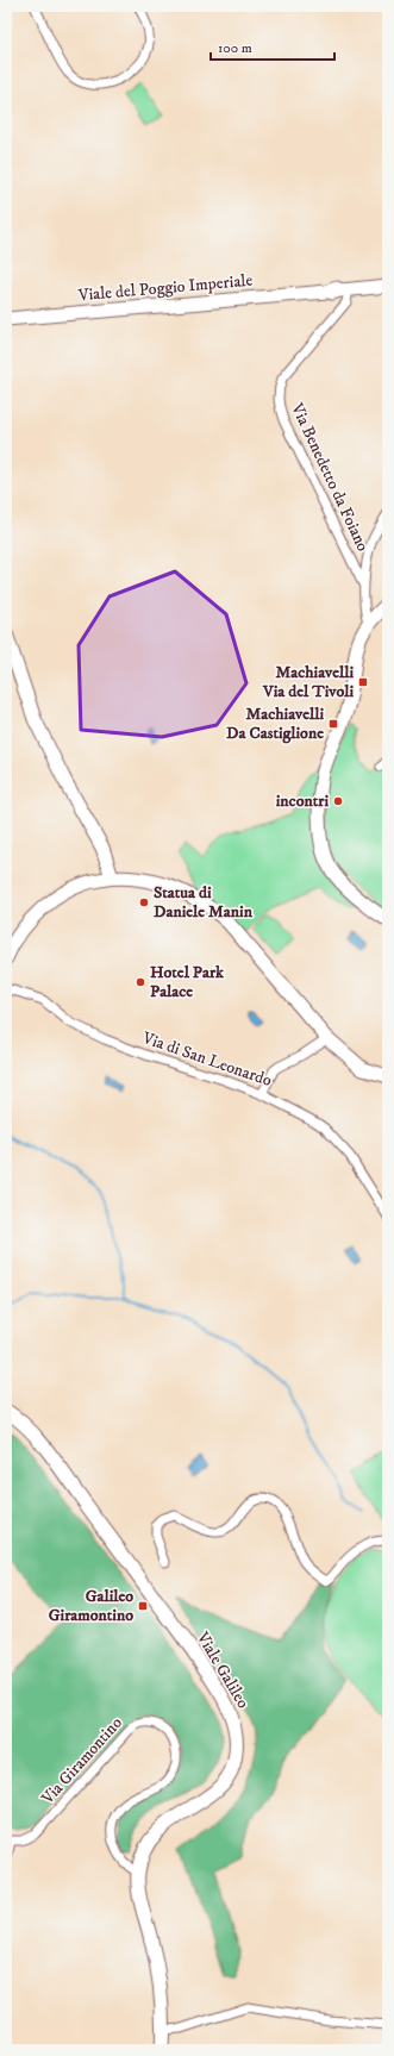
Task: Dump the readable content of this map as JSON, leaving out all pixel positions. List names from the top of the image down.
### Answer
{
  "streets": {
    "main road": ["Viale del Poggio Imperiale", "Viale Galileo"],
    "street": ["Via Benedetto da Foiano", "Via di San Leonardo", "Via Giramontino"]
  },
  "crossings": [
    ["Viale del Poggio Imperiale", "Via Benedetto da Foiano"],
    ["Viale Galileo", "Via Giramontino"]
  ],
  "places": {
    "transit": ["Machiavelli Via del Tivoli", "Machiavelli Da Castiglione", "Galileo Giramontino"],
    "other": ["incontri", "Statua di Daniele Manin", "Hotel Park Palace"]
  },
  "scale_bar": "100 m"
}
